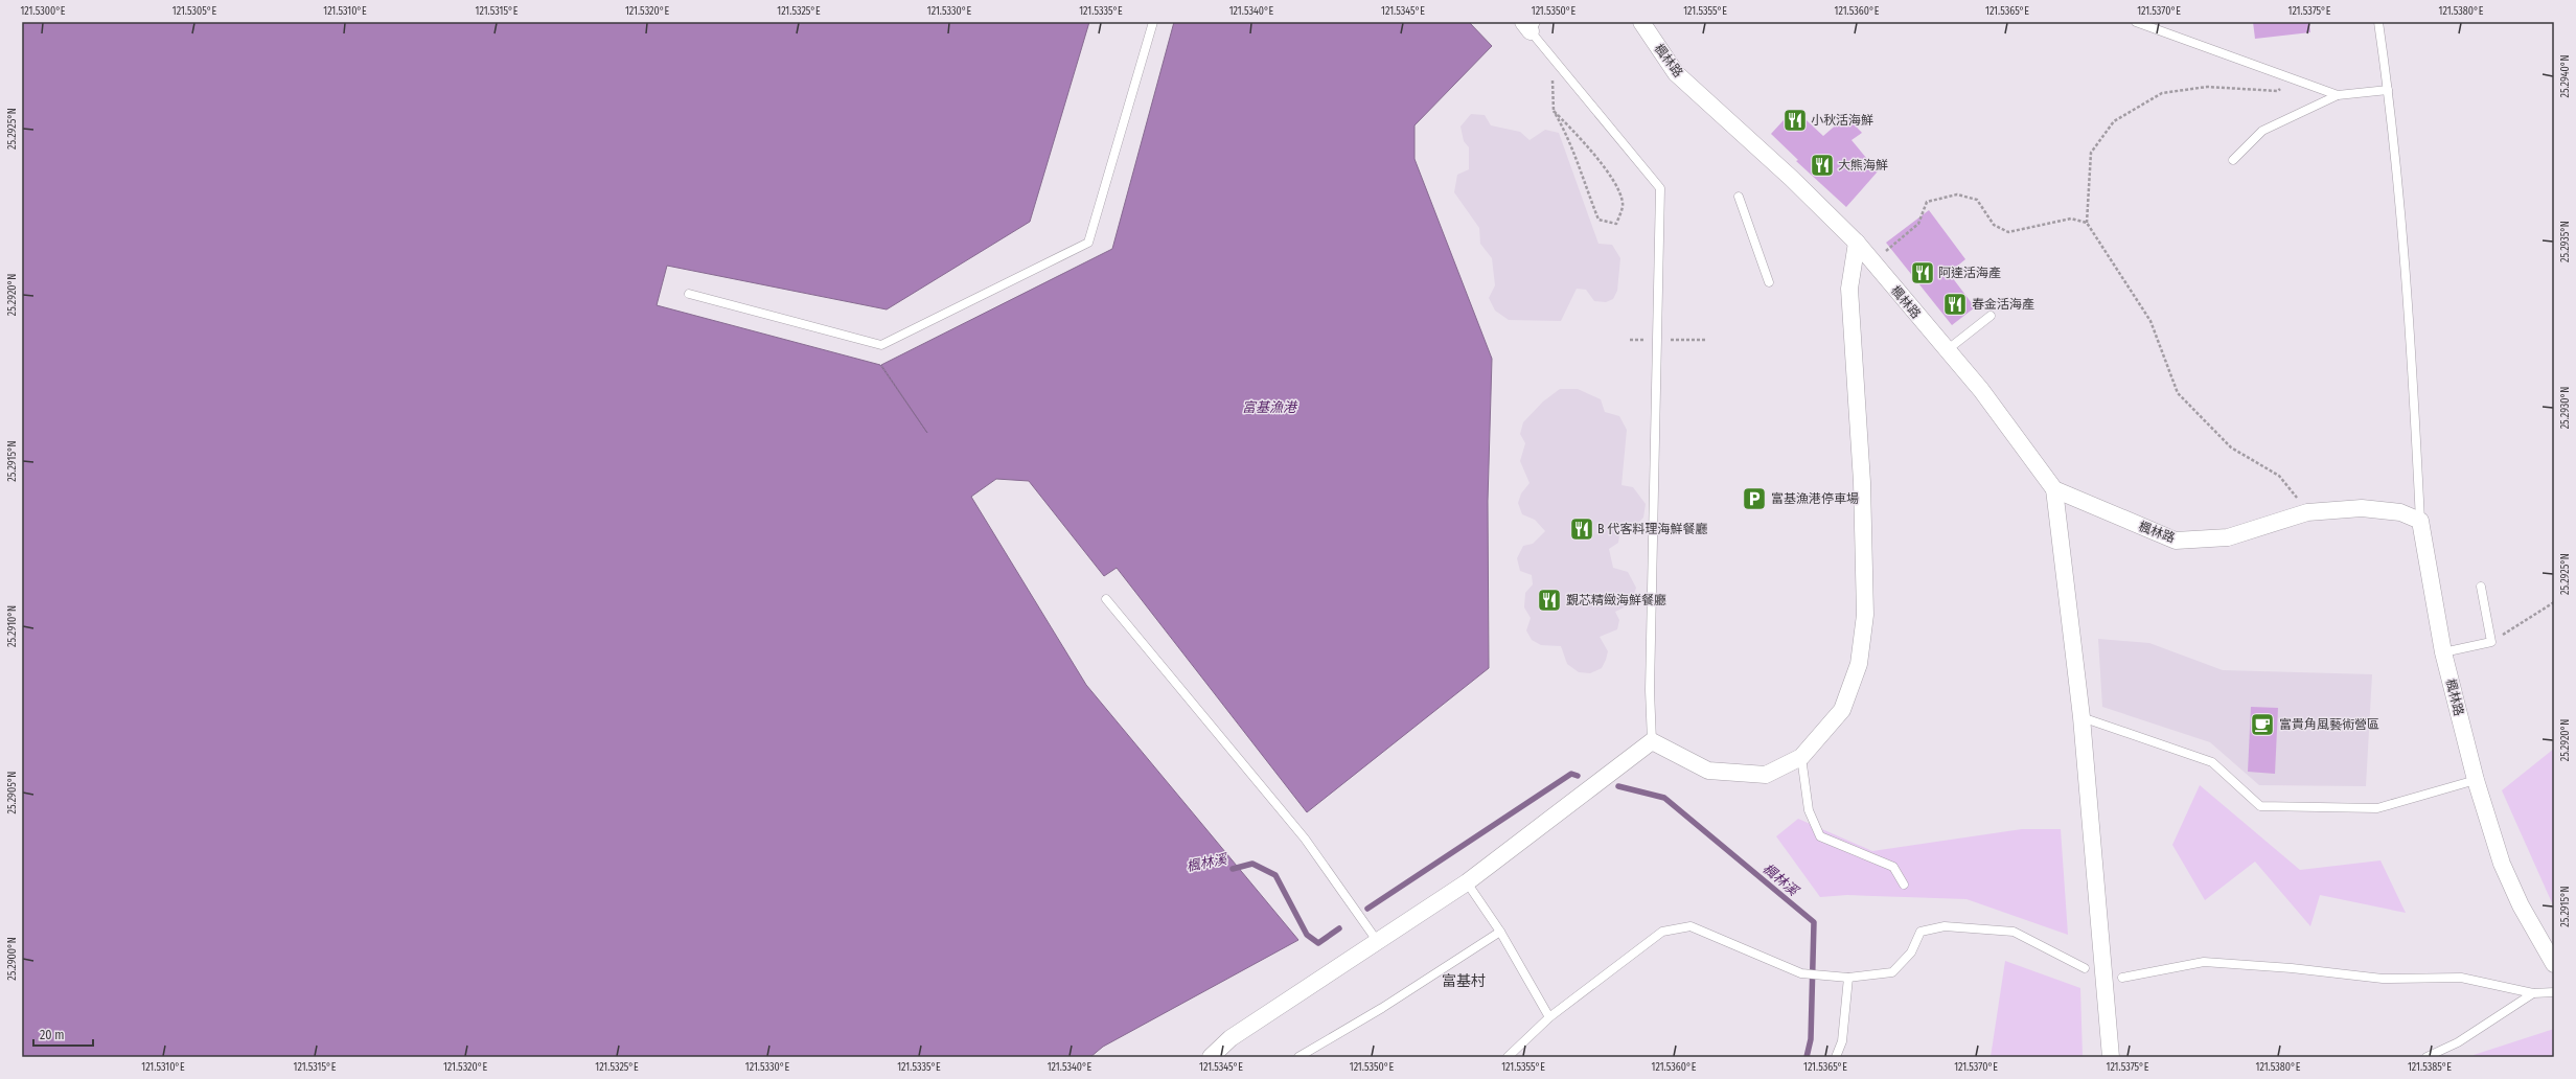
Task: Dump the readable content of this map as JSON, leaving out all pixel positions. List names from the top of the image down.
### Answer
{
  "streets": {
    "street": ["楓林路"]
  },
  "districts": ["富基村"],
  "water": ["富基漁港", "楓林溪"],
  "places": {
    "restaurant": [
      "小秋活海鮮",
      "大熊海鮮",
      "阿達活海產",
      "春金活海產",
      "B 代客料理海鮮餐廳",
      "覲芯精緻海鮮餐廳"
    ],
    "parking": ["富基漁港停車場"],
    "cafe": ["富貴角風藝術營區"]
  },
  "scale_bar": "20 m",
  "coordinates": [
    "121.5300°E",
    "121.5305°E",
    "121.5310°E",
    "121.5315°E",
    "121.5320°E",
    "121.5325°E",
    "121.5330°E",
    "121.5335°E",
    "121.5340°E",
    "121.5345°E",
    "121.5350°E",
    "121.5355°E",
    "121.5360°E",
    "121.5365°E",
    "121.5370°E",
    "121.5375°E",
    "121.5380°E",
    "25.2940°N",
    "25.2925°N",
    "25.2935°N",
    "25.2920°N",
    "25.2930°N",
    "25.2915°N",
    "25.2910°N",
    "25.2905°N",
    "25.2900°N",
    "121.5385°E"
  ]
}
